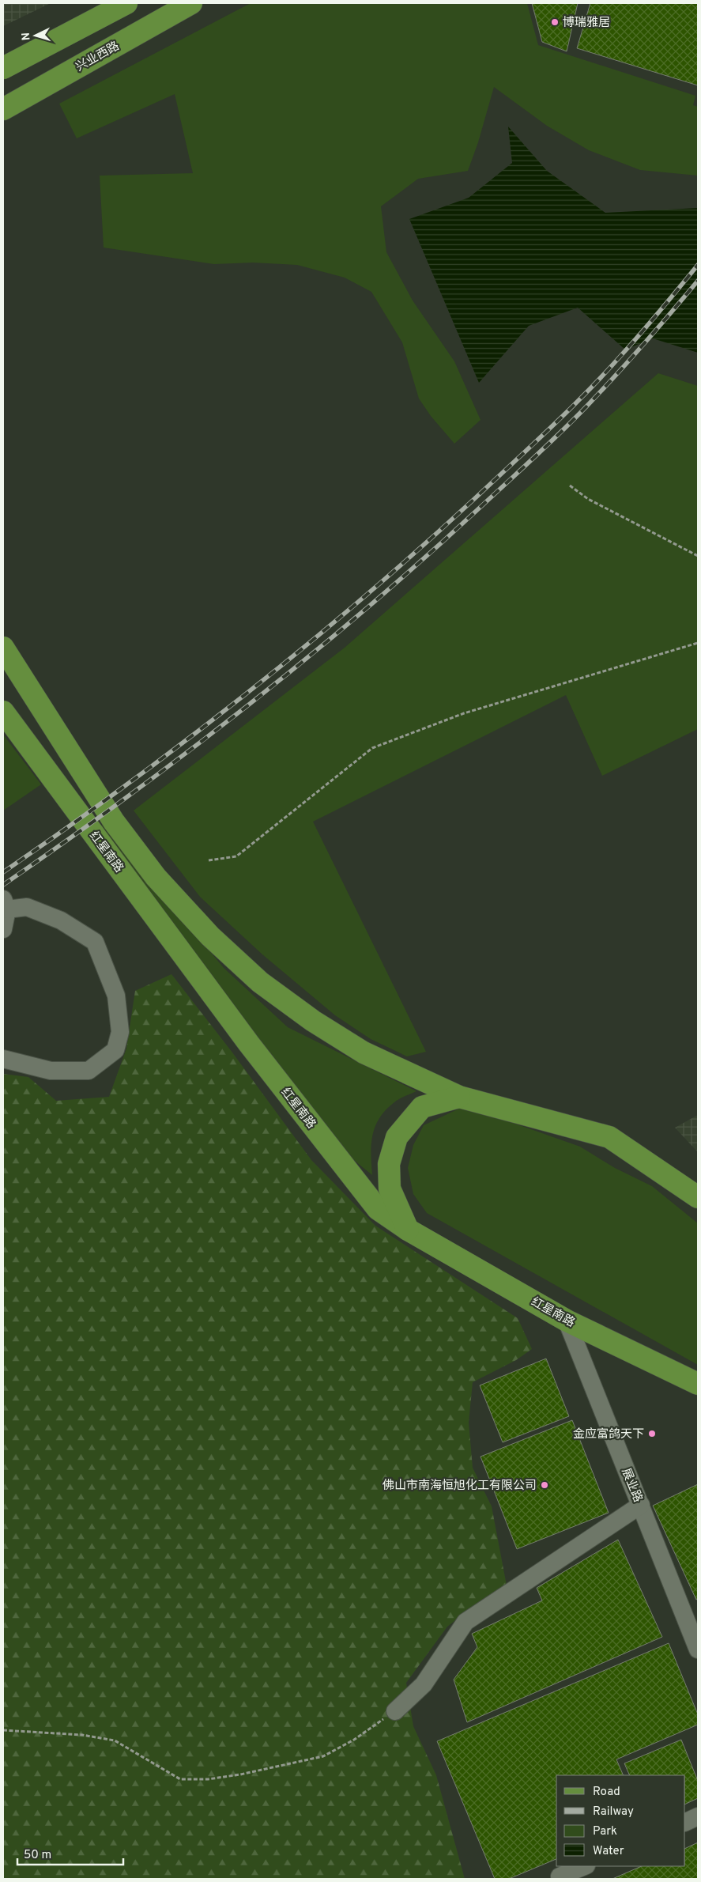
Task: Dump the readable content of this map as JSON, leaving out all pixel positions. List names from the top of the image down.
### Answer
{
  "streets": {
    "main road": ["兴业西路", "红星南路"],
    "street": ["展业路"]
  },
  "crossings": [
    ["红星南路", "展业路"]
  ],
  "places": ["博瑞雅居", "金应富鸽天下", "佛山市南海恒旭化工有限公司"],
  "legend": [
    "Road",
    "Railway",
    "Park",
    "Water"
  ],
  "scale_bar": "50 m",
  "north": "left"
}
